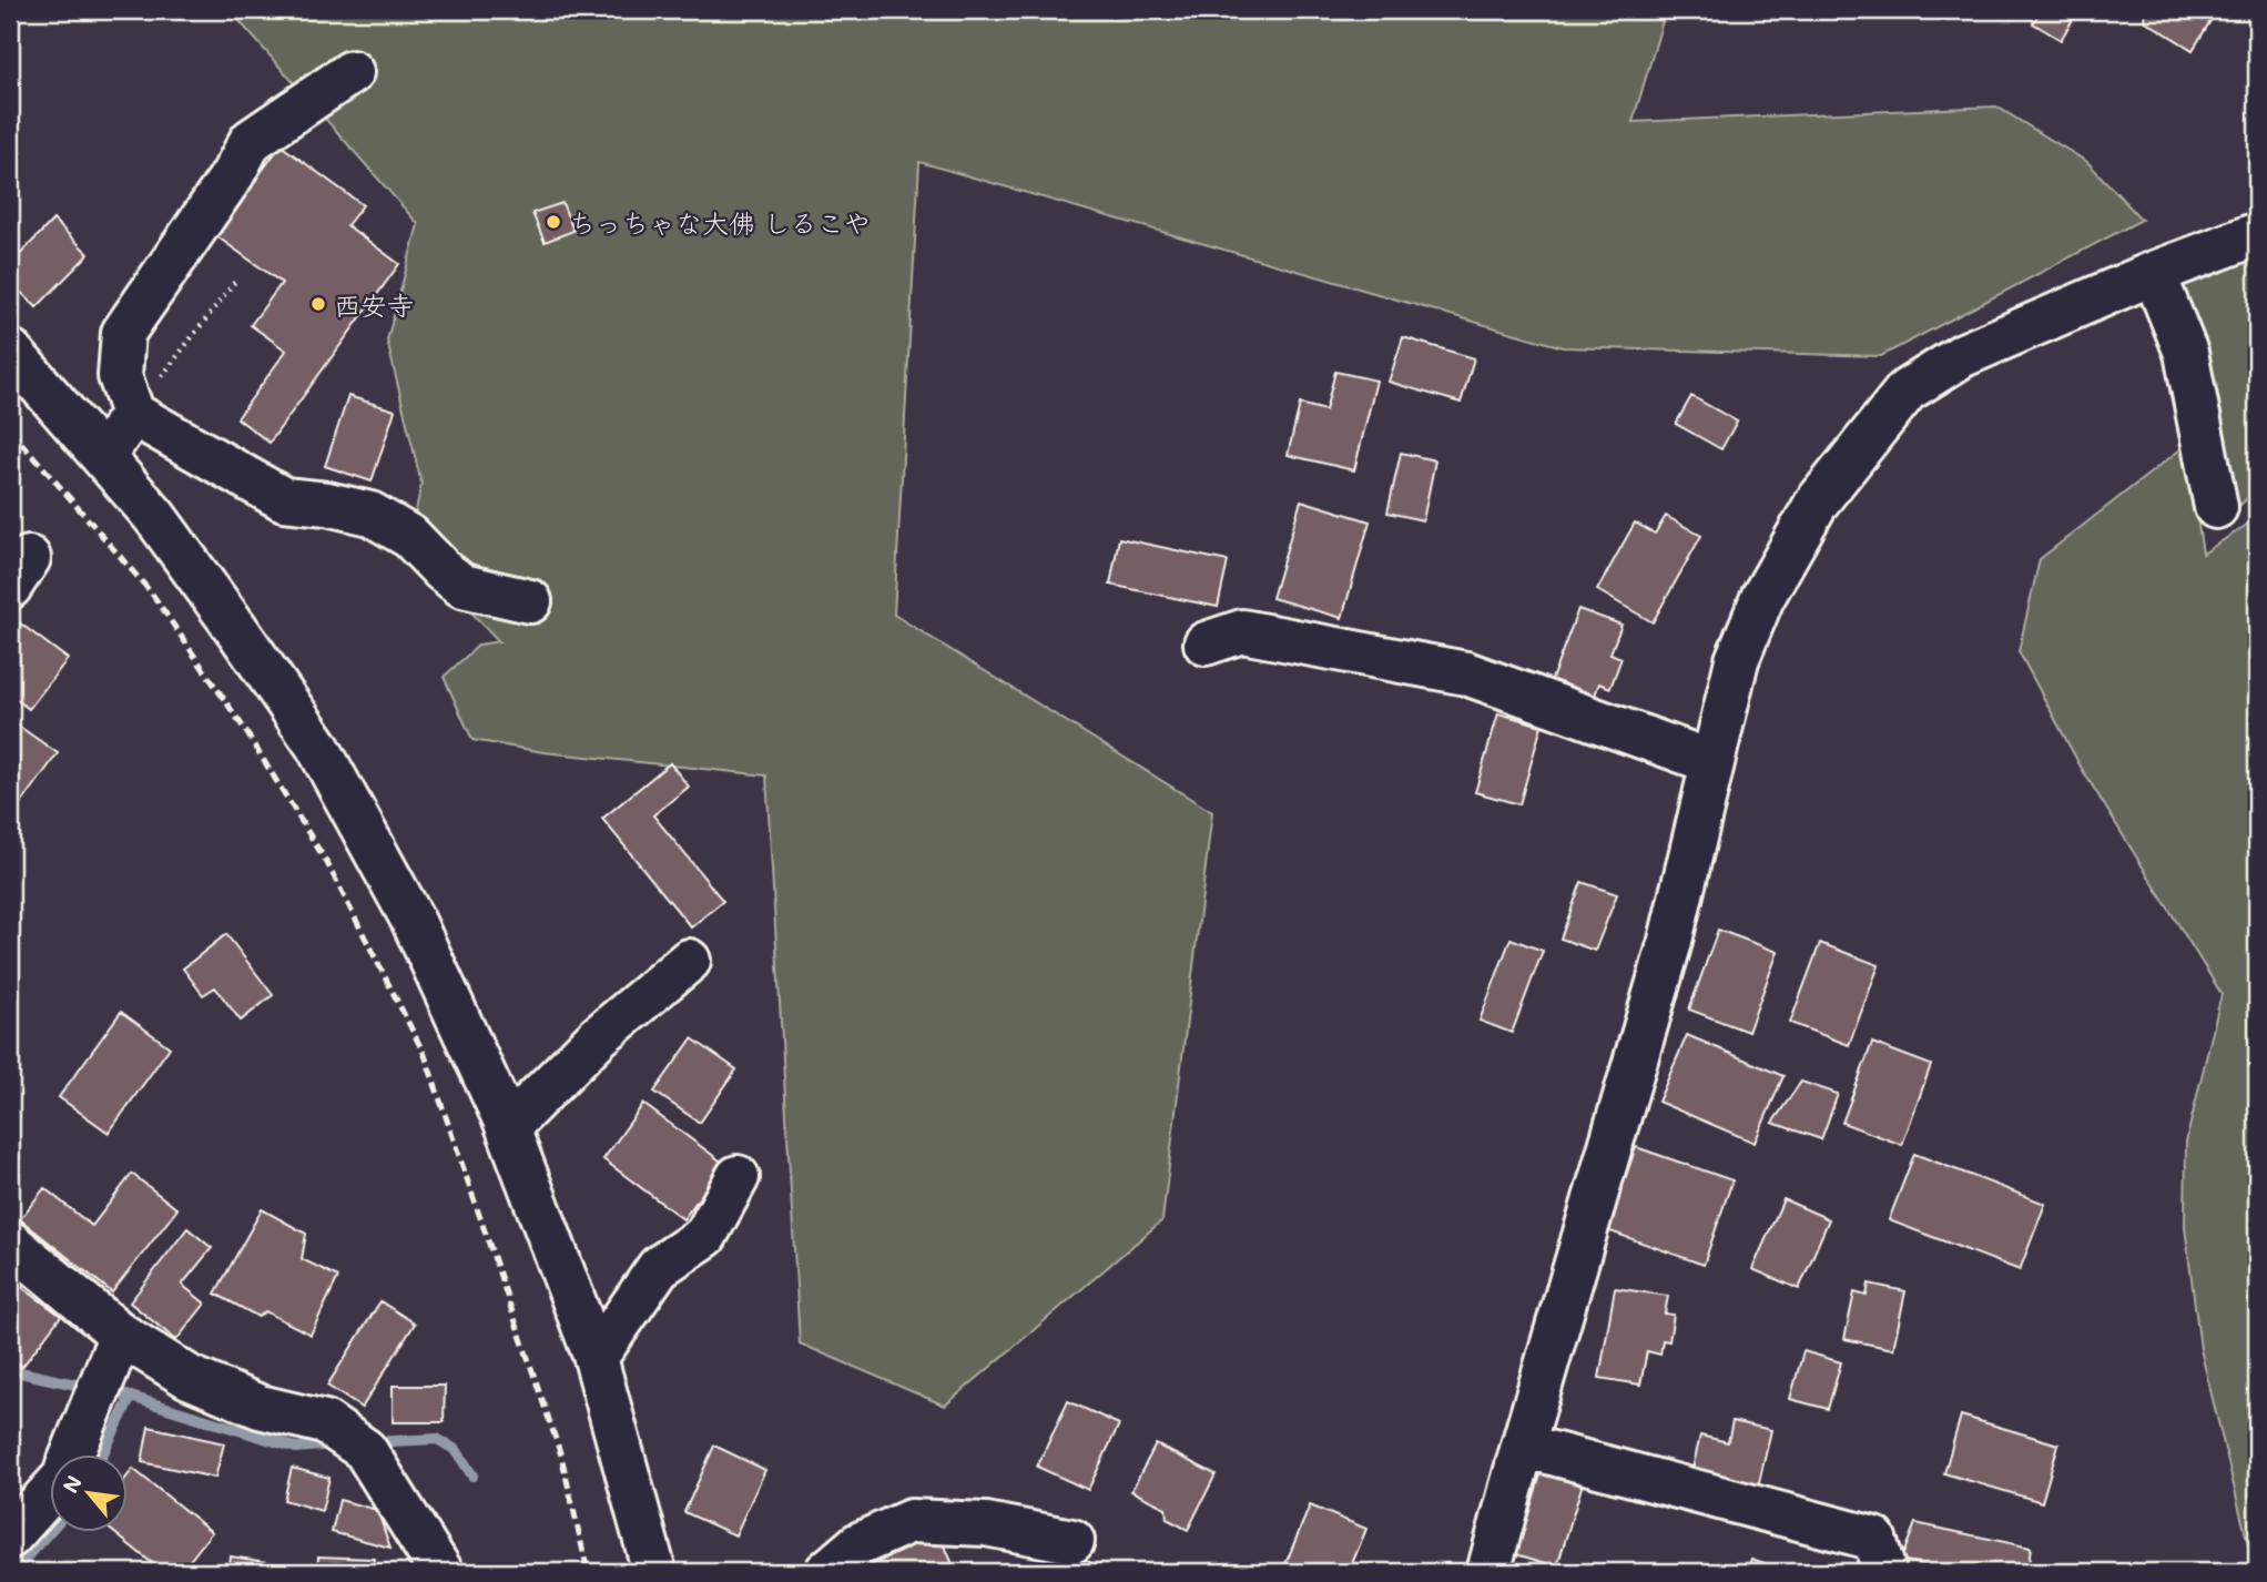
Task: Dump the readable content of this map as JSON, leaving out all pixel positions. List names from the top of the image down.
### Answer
{
  "places": ["ちっちゃな大佛 しるこや", "西安寺"],
  "north": "top left"
}
